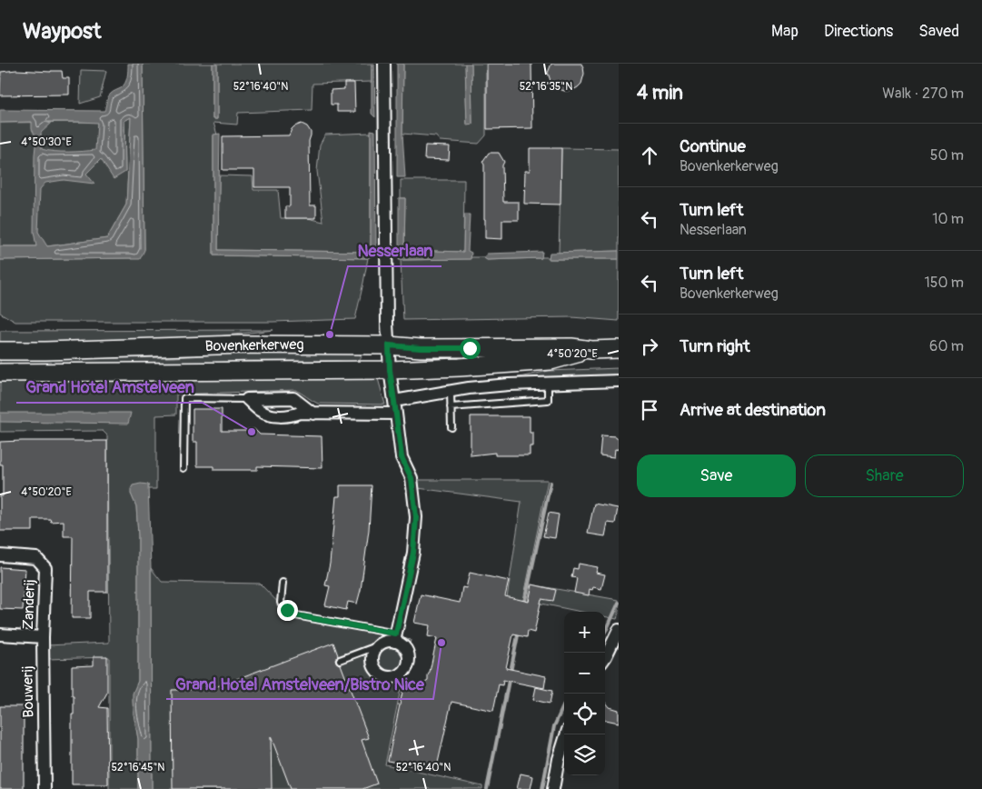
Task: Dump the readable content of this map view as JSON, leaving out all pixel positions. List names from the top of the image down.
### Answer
{
  "streets": {
    "main road": ["Bovenkerkerweg"],
    "street": ["Zanderij", "Bouwerij"]
  },
  "crossings": [
    ["Zanderij", "Bouwerij"]
  ],
  "places": ["Nesserlaan", "Grand Hotel Amstelveen", "Grand Hotel Amstelveen/Bistro Nice"],
  "page": {
    "header": "Waypost",
    "nav": ["Map", "Directions", "Saved"],
    "heading": ["4 min", "Walk · 270 m"],
    "list": [
      ["Continue", "Bovenkerkerweg", "50 m"],
      ["Turn left", "Nesserlaan", "10 m"],
      ["Turn left", "Bovenkerkerweg", "150 m"],
      ["Turn right", "60 m"],
      "Arrive at destination"
    ],
    "buttons": ["Save", "Share"],
    "map_buttons": ["+", "−"]
  },
  "coordinates": [
    "52°16'40\"N",
    "52°16'35\"N",
    "4°50'30\"E",
    "4°50'20\"E",
    "52°16'45\"N"
  ]
}
